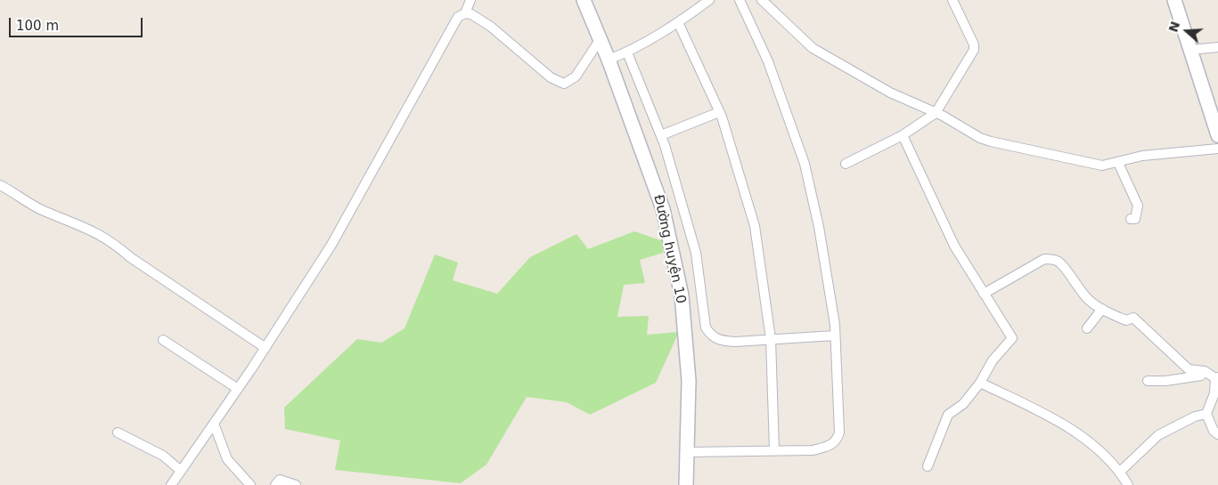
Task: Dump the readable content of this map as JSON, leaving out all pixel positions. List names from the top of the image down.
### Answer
{
  "streets": {
    "street": ["Đường huyện 10"]
  },
  "scale_bar": "100 m",
  "north": "left"
}
